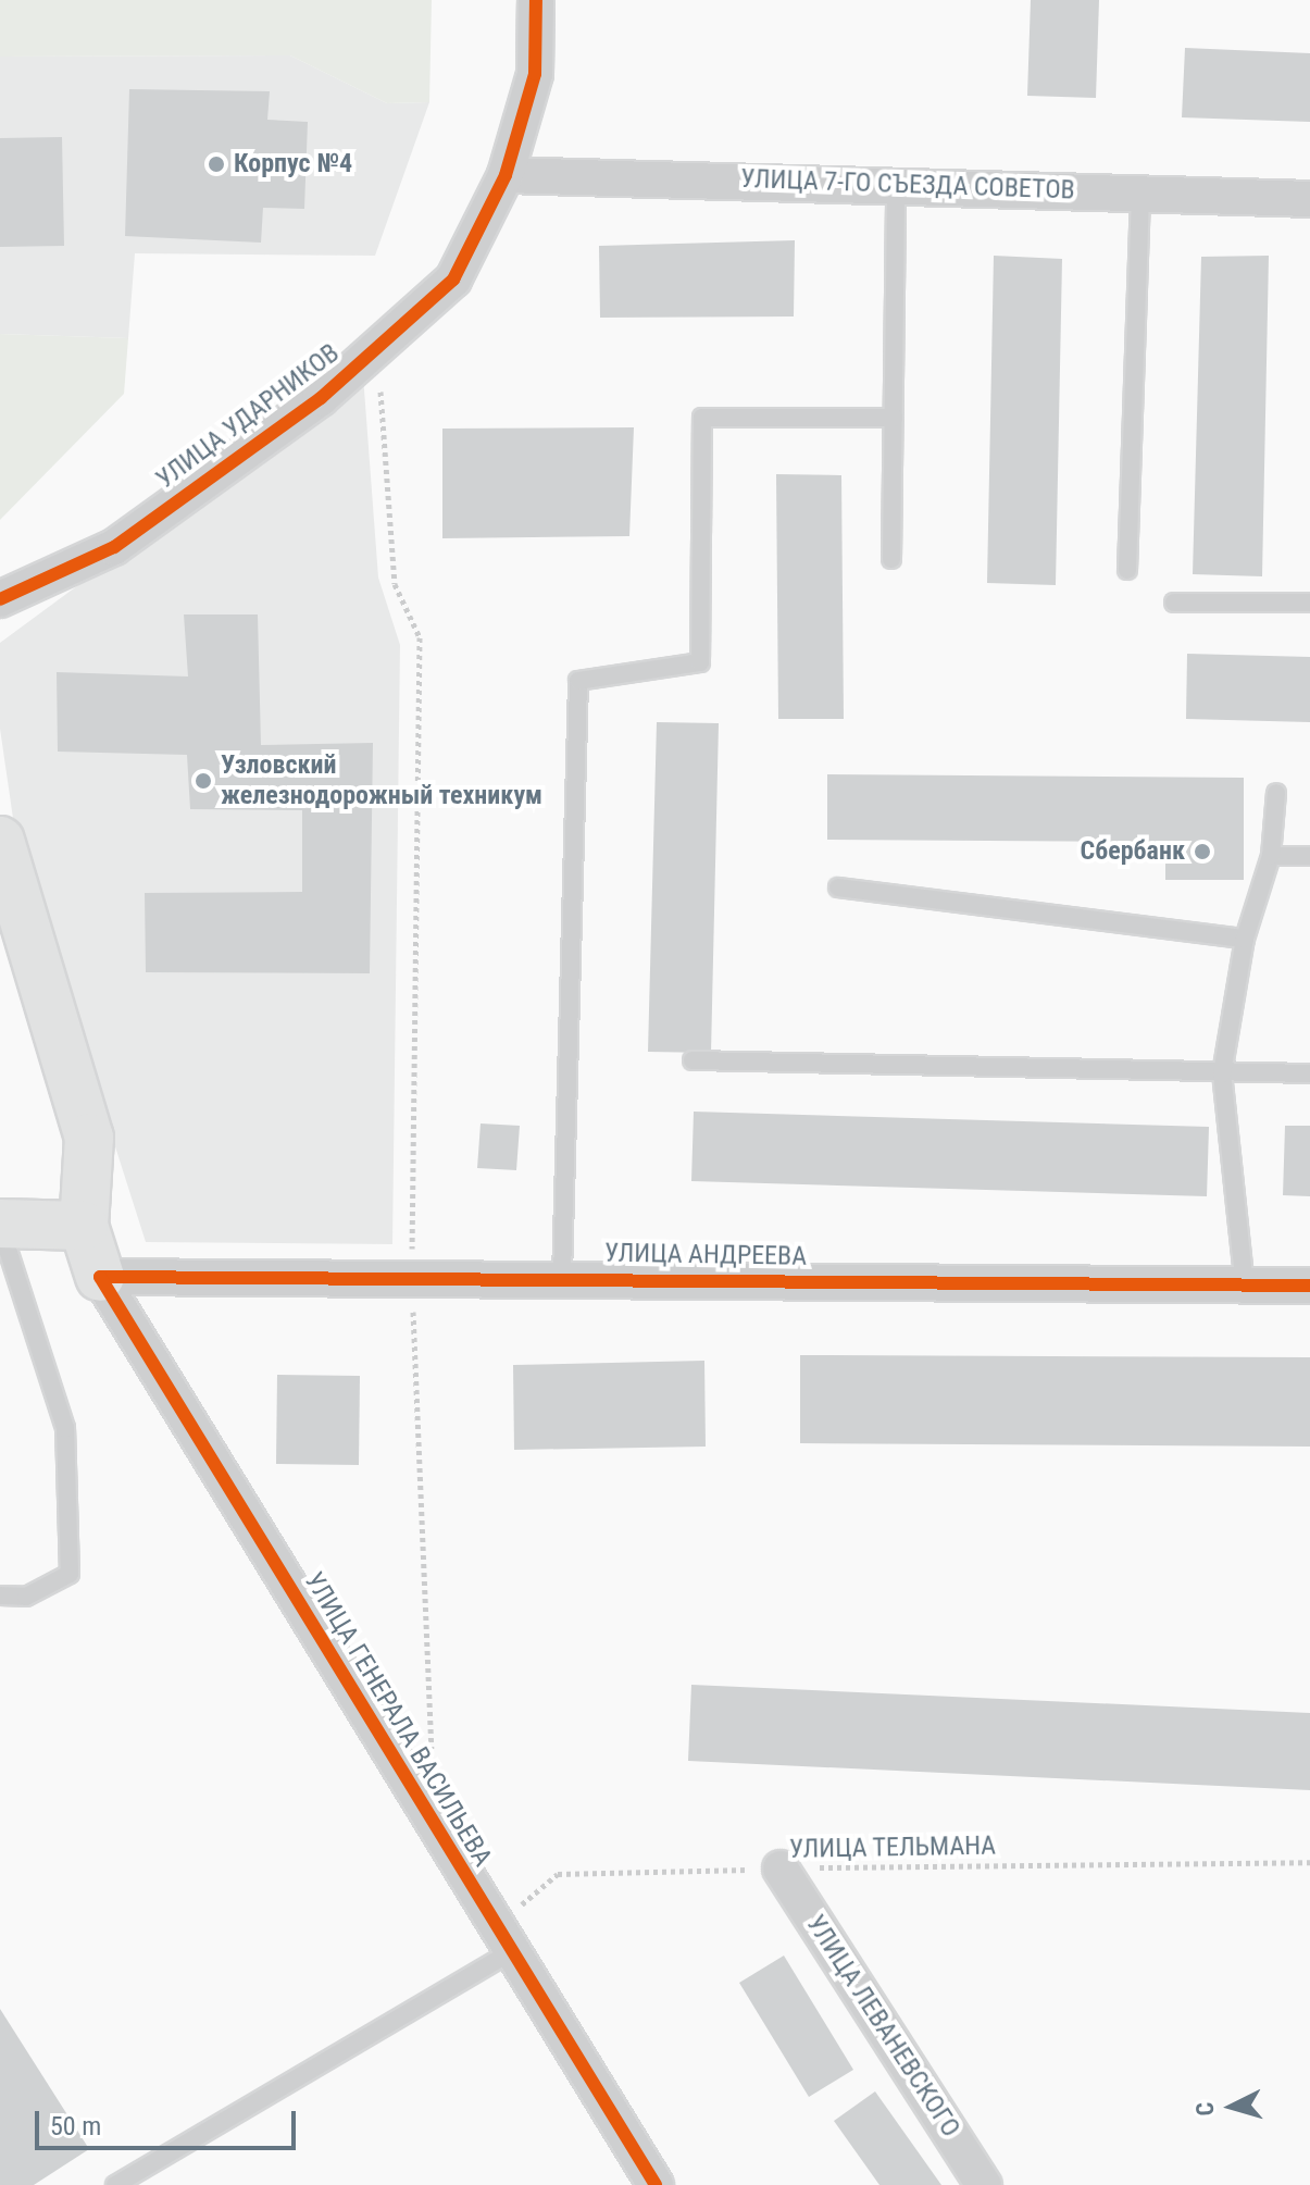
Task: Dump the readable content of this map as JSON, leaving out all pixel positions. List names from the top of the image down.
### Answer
{
  "streets": {
    "main road": ["УЛИЦА ГЕНЕРАЛА ВАСИЛЬЕВА"],
    "street": [
      "УЛИЦА 7-ГО СЪЕЗДА СОВЕТОВ",
      "УЛИЦА УДАРНИКОВ",
      "УЛИЦА АНДРЕЕВА",
      "УЛИЦА ЛЕВАНЕВСКОГО"
    ],
    "path": ["УЛИЦА ТЕЛЬМАНА"]
  },
  "crossings": [
    ["УЛИЦА 7-ГО СЪЕЗДА СОВЕТОВ", "УЛИЦА УДАРНИКОВ"],
    ["УЛИЦА АНДРЕЕВА", "УЛИЦА ГЕНЕРАЛА ВАСИЛЬЕВА"],
    ["УЛИЦА ГЕНЕРАЛА ВАСИЛЬЕВА", "УЛИЦА ТЕЛЬМАНА"],
    ["УЛИЦА ТЕЛЬМАНА", "УЛИЦА ЛЕВАНЕВСКОГО"]
  ],
  "places": ["Корпус №4", "Узловский железнодорожный техникум", "Сбербанк"],
  "scale_bar": "50 m",
  "north": "left"
}
